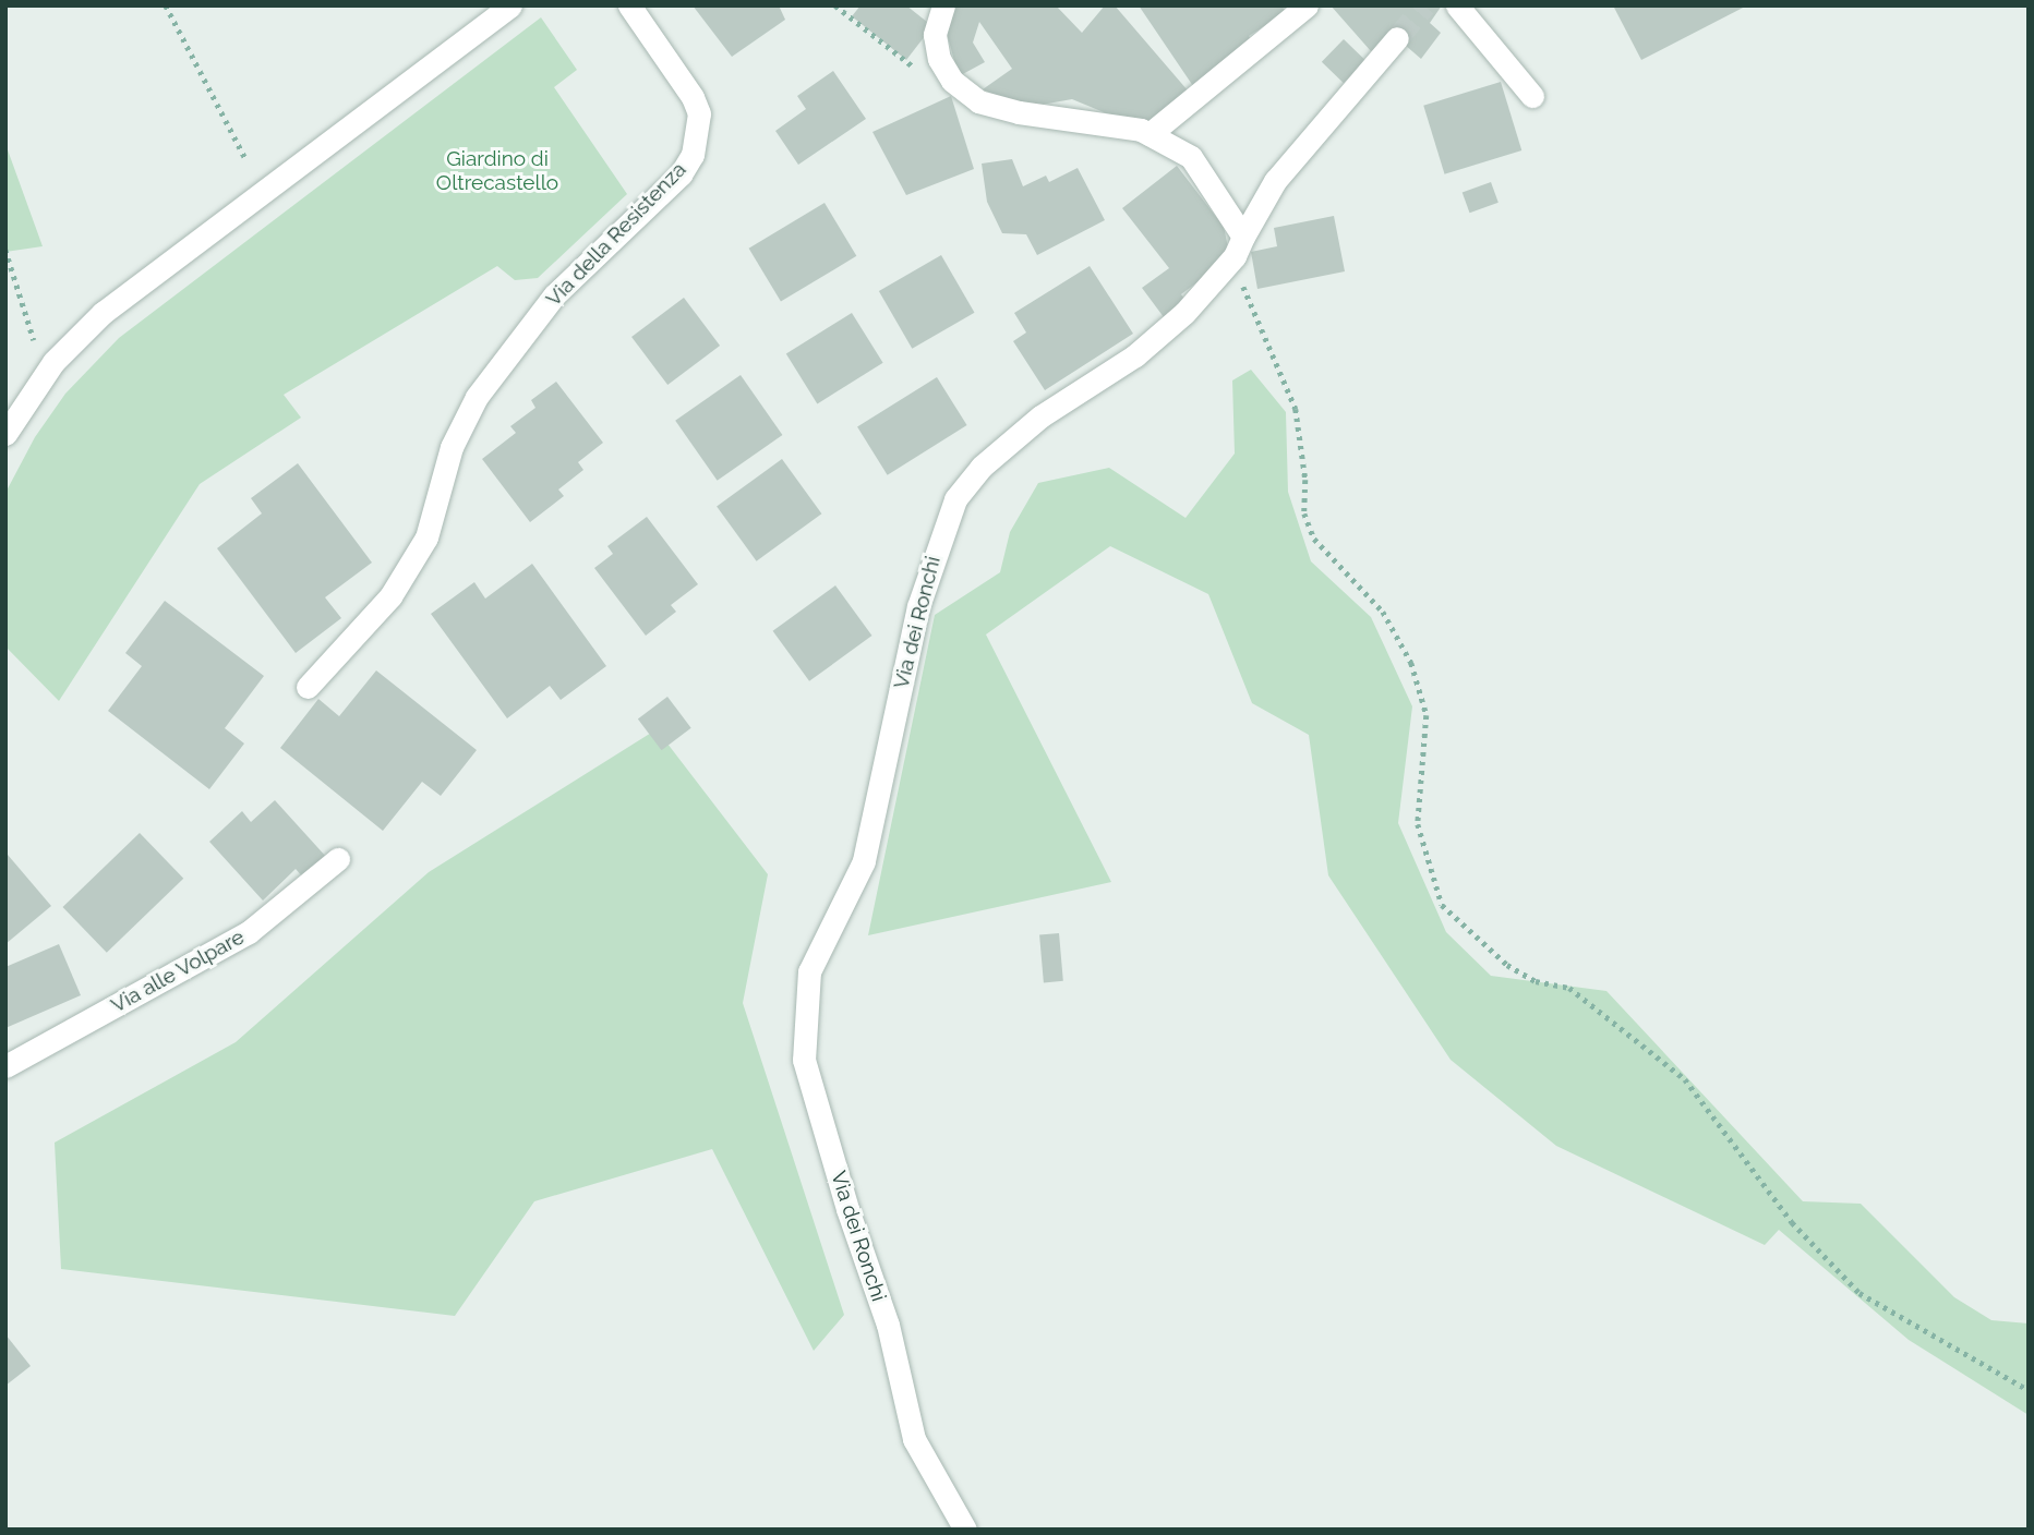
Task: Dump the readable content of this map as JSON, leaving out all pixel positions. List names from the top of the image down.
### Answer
{
  "streets": {
    "street": ["Via della Resistenza", "Via dei Ronchi", "Via alle Volpare"]
  },
  "parks": ["Giardino di Oltrecastello"]
}
